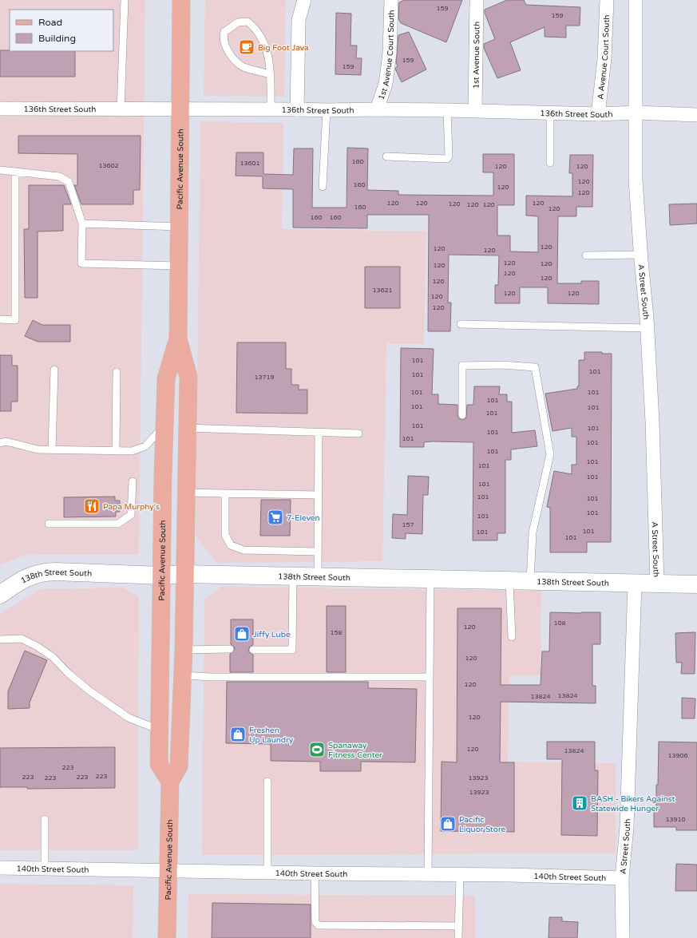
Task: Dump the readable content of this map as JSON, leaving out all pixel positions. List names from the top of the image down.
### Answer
{
  "streets": {
    "main road": ["Pacific Avenue South"],
    "street": [
      "1st Avenue Court South",
      "1st Avenue South",
      "A Avenue Court South",
      "136th Street South",
      "A Street South",
      "138th Street South",
      "140th Street South"
    ]
  },
  "crossings": [
    ["1st Avenue Court South", "136th Street South"],
    ["1st Avenue South", "136th Street South"],
    ["A Avenue Court South", "136th Street South"],
    ["136th Street South", "Pacific Avenue South"],
    ["136th Street South", "A Street South"],
    ["Pacific Avenue South", "138th Street South"],
    ["Pacific Avenue South", "140th Street South"],
    ["A Street South", "138th Street South"],
    ["A Street South", "140th Street South"]
  ],
  "places": {
    "cafe": ["Big Foot Java"],
    "restaurant": ["Papa Murphy's"],
    "supermarket": ["7-Eleven"],
    "shop": ["Jiffy Lube", "Freshen Up Laundry", "Pacific Liquor Store"],
    "sports": ["Spanaway Fitness Center"],
    "building": ["BASH - Bikers Against Statewide Hunger"]
  },
  "house_numbers": [
    "159",
    "159",
    "159",
    "159",
    "160",
    "13601",
    "13602",
    "120",
    "120",
    "120",
    "160",
    "120",
    "120",
    "120",
    "120",
    "120",
    "120",
    "120",
    "120",
    "160",
    "120",
    "160",
    "160",
    "120",
    "120",
    "120",
    "120",
    "120",
    "120",
    "120",
    "120",
    "120",
    "13621",
    "120",
    "120",
    "120",
    "120",
    "101",
    "101",
    "101",
    "13719",
    "101",
    "101",
    "101",
    "101",
    "101",
    "101",
    "101",
    "101",
    "101",
    "101",
    "101",
    "101",
    "101",
    "101",
    "101",
    "101",
    "101",
    "101",
    "101",
    "101",
    "157",
    "101",
    "101",
    "101",
    "108",
    "120",
    "158",
    "120",
    "120",
    "13824",
    "13824",
    "120",
    "120",
    "13824",
    "13906",
    "223",
    "223",
    "223",
    "223",
    "223",
    "13923",
    "13923",
    "13910"
  ],
  "legend": ["Road", "Building"]
}
